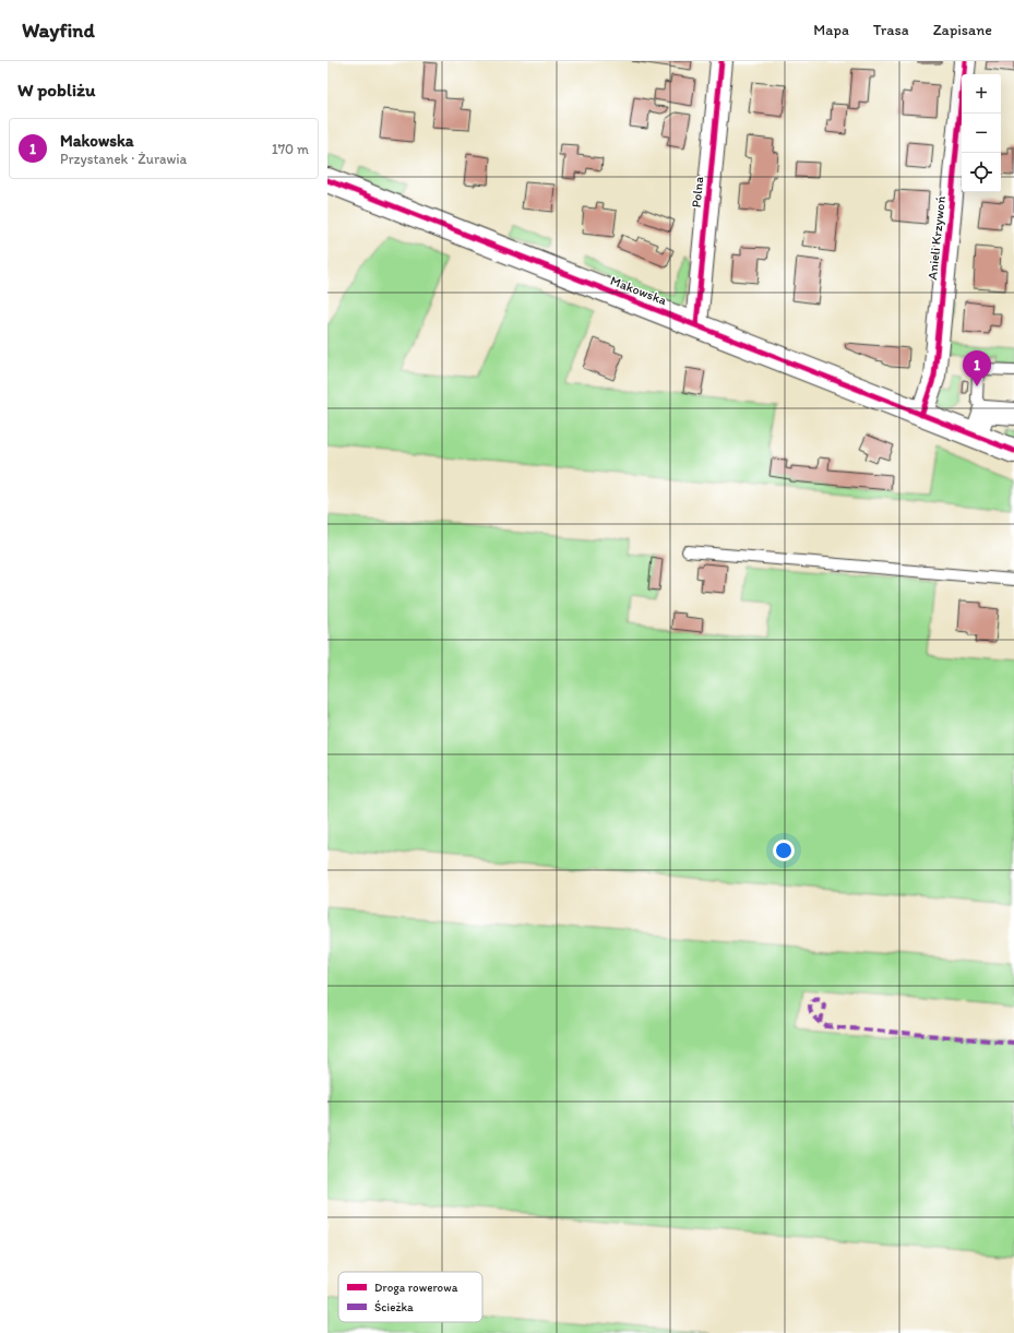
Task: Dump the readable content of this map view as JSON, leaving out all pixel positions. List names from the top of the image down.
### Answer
{
  "streets": {
    "street": ["Polna", "Anieli Krzywoń", "Makowska"]
  },
  "crossings": [
    ["Polna", "Makowska"],
    ["Anieli Krzywoń", "Makowska"]
  ],
  "legend": ["Droga rowerowa", "Ścieżka"],
  "page": {
    "header": "Wayfind",
    "nav": ["Mapa", "Trasa", "Zapisane"],
    "heading": "W pobliżu",
    "map_buttons": ["+", "−"],
    "list": [
      {
        "mark": "1",
        "name": "Makowska",
        "note": "Przystanek · Żurawia",
        "value": "170 m"
      }
    ],
    "pins": "1"
  }
}
